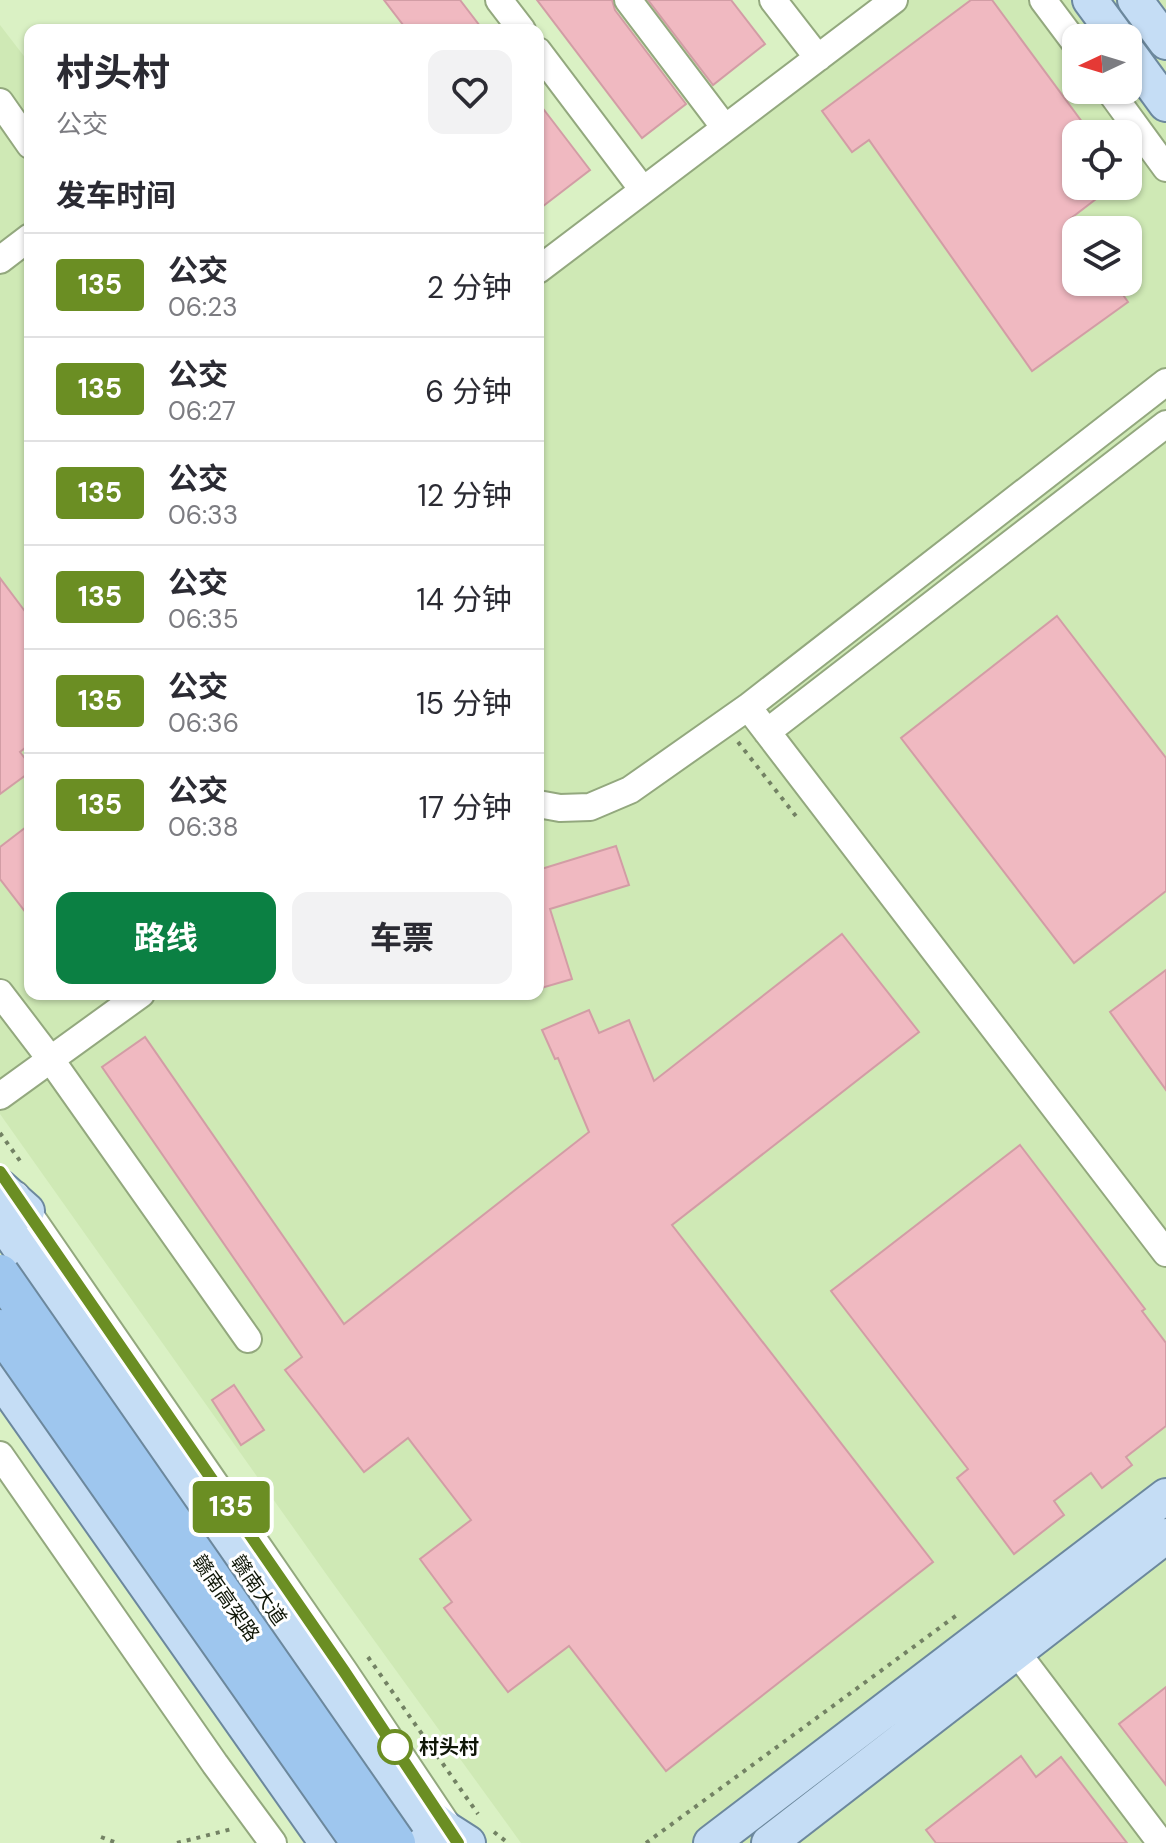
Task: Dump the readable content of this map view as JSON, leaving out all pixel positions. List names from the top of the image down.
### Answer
{
  "streets": {
    "highway": ["赣南高架路"],
    "main road": ["赣南大道"]
  },
  "places": ["村头村"],
  "lines": ["bus line 135"],
  "north": "left",
  "page": {
    "on_map": "135",
    "heading": [
      ["村头村", "公交"],
      "发车时间"
    ],
    "list": [
      {
        "mark": "135",
        "name": "公交",
        "note": "06:23",
        "value": "2 分钟"
      },
      {
        "mark": "135",
        "name": "公交",
        "note": "06:27",
        "value": "6 分钟"
      },
      {
        "mark": "135",
        "name": "公交",
        "note": "06:33",
        "value": "12 分钟"
      },
      {
        "mark": "135",
        "name": "公交",
        "note": "06:35",
        "value": "14 分钟"
      },
      {
        "mark": "135",
        "name": "公交",
        "note": "06:36",
        "value": "15 分钟"
      },
      {
        "mark": "135",
        "name": "公交",
        "note": "06:38",
        "value": "17 分钟"
      }
    ],
    "buttons": ["路线", "车票"]
  }
}
